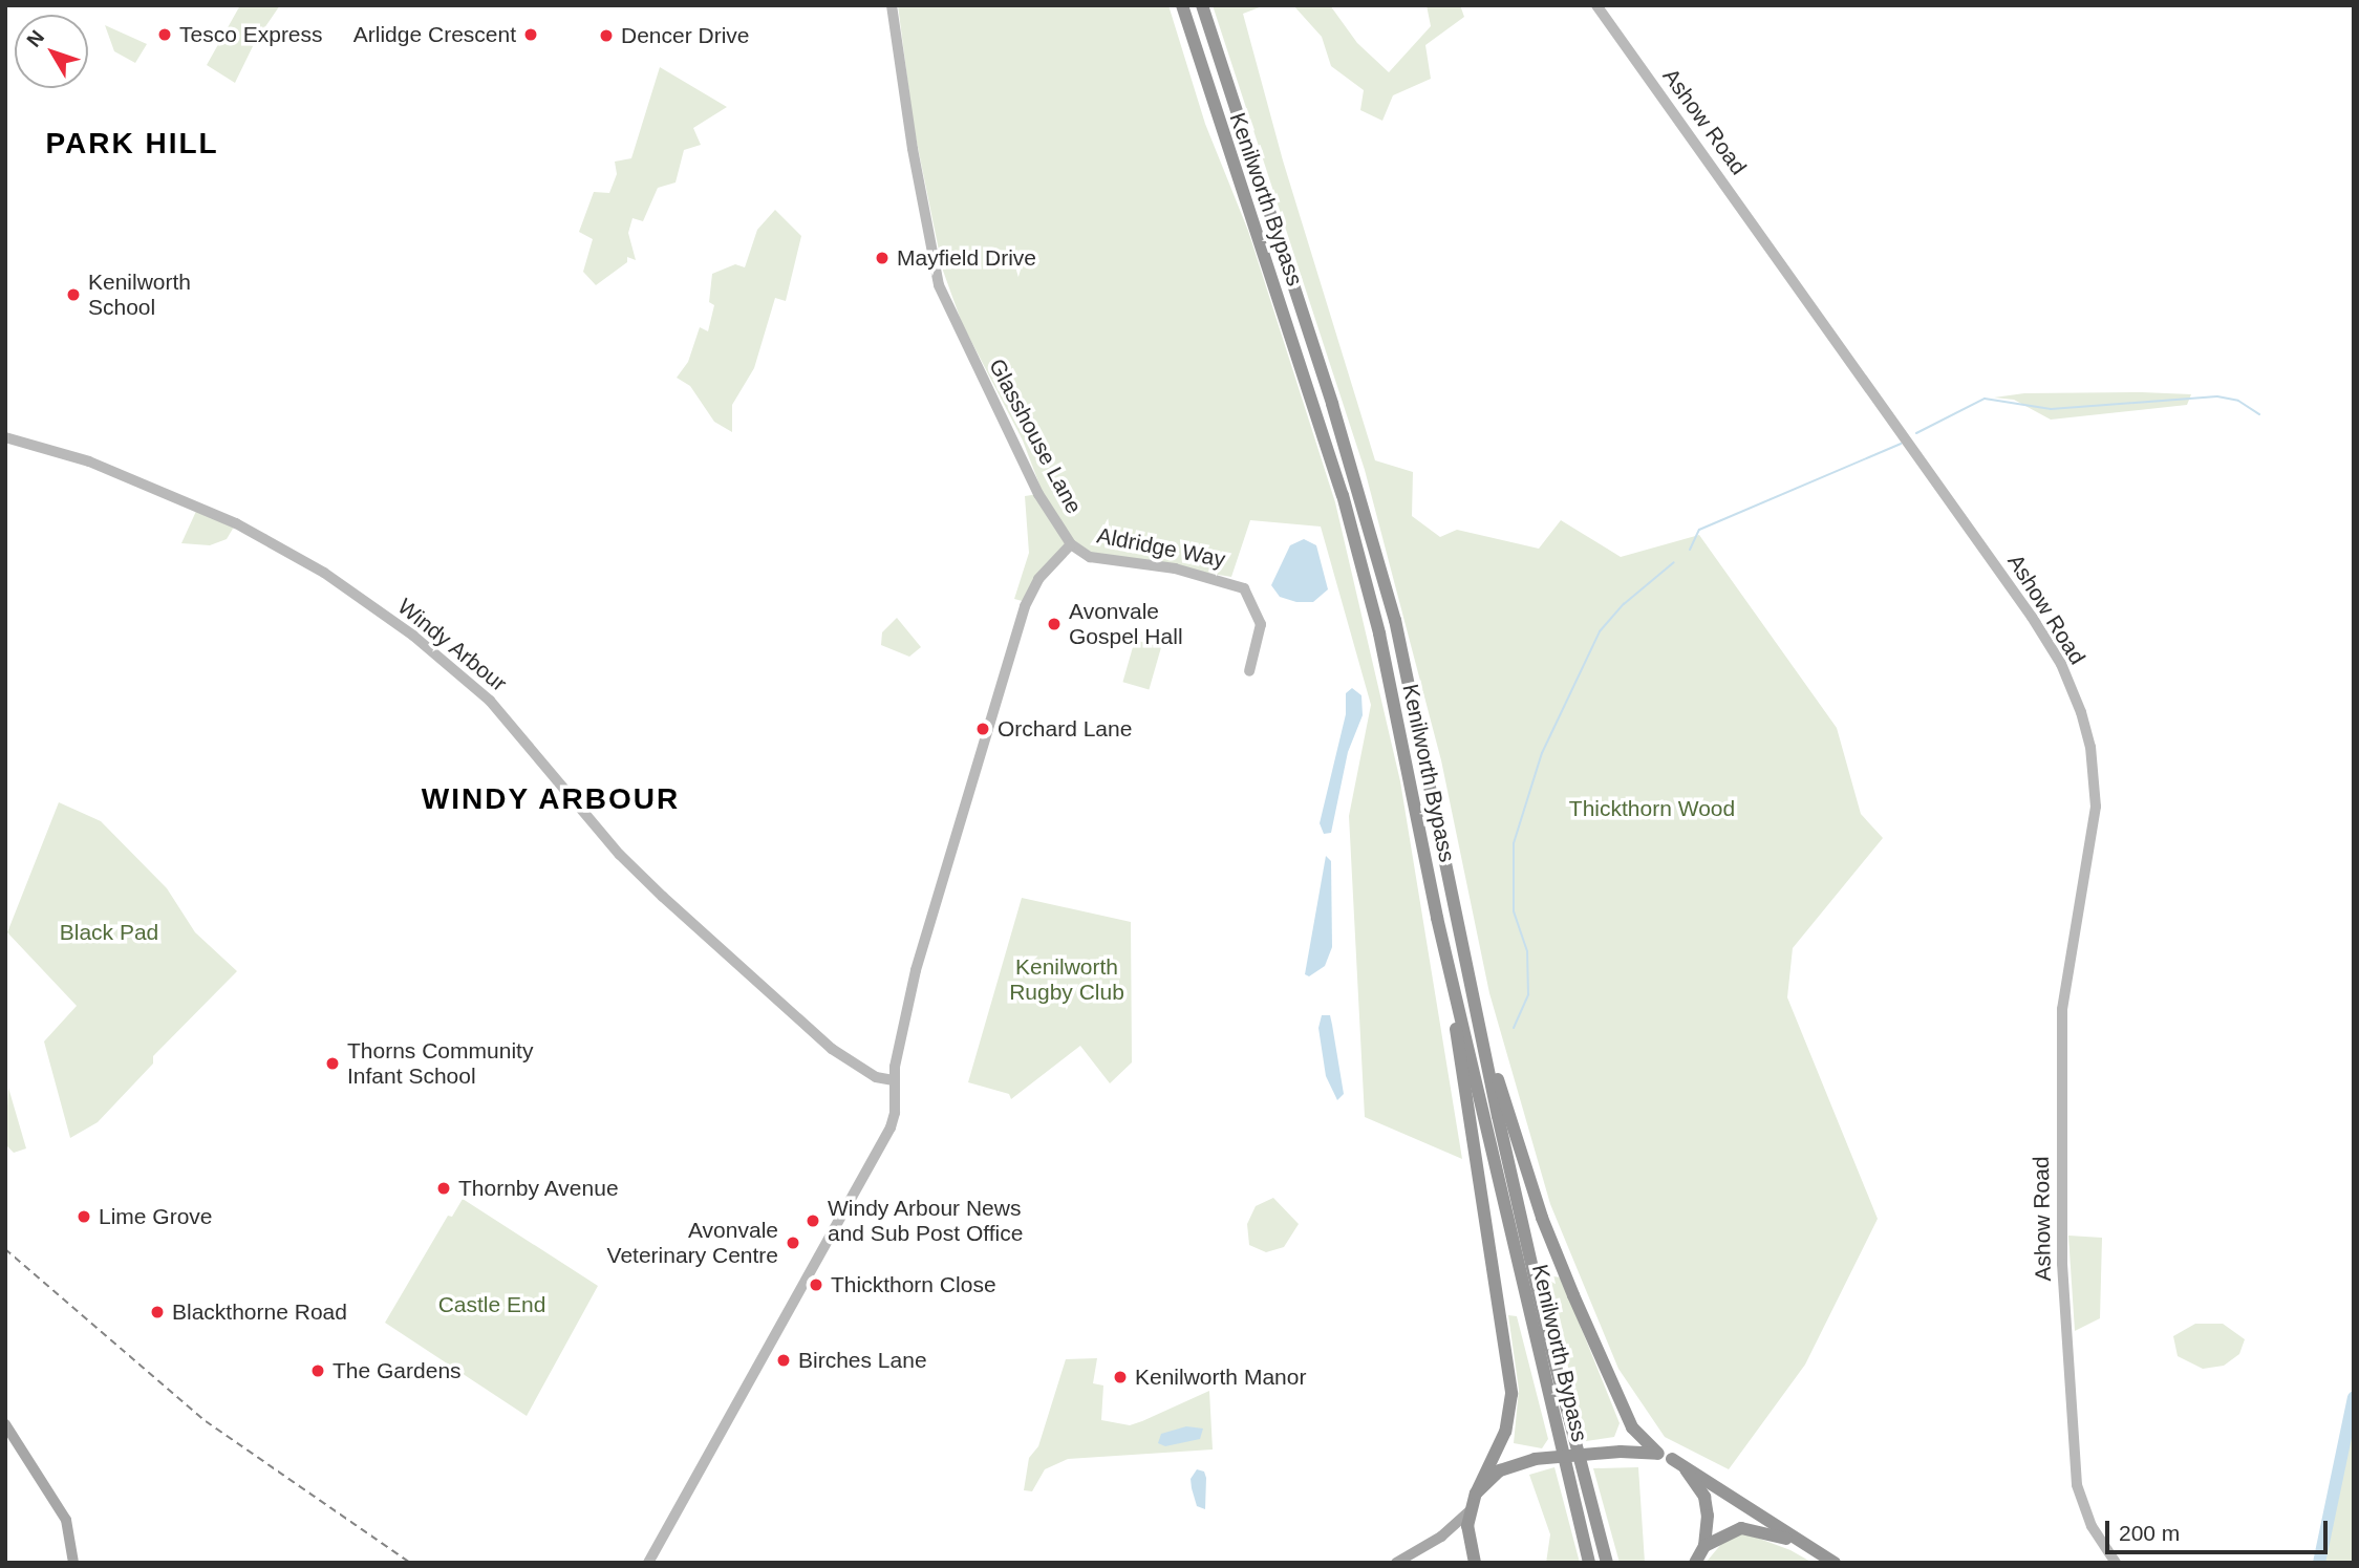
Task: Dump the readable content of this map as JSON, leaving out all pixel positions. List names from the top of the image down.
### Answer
{
  "streets": {
    "highway": ["Kenilworth Bypass"],
    "street": [
      "Ashow Road",
      "Glasshouse Lane",
      "Aldridge Way",
      "Windy Arbour"
    ]
  },
  "crossings": [
    ["Glasshouse Lane", "Aldridge Way"],
    ["Glasshouse Lane", "Windy Arbour"]
  ],
  "districts": ["PARK HILL", "WINDY ARBOUR"],
  "parks": [
    "Thickthorn Wood",
    "Black Pad",
    "Kenilworth Rugby Club",
    "Castle End"
  ],
  "places": [
    "Tesco Express",
    "Arlidge Crescent",
    "Dencer Drive",
    "Mayfield Drive",
    "Kenilworth School",
    "Avonvale Gospel Hall",
    "Orchard Lane",
    "Thorns Community Infant School",
    "Thornby Avenue",
    "Lime Grove",
    "Windy Arbour News and Sub Post Office",
    "Avonvale Veterinary Centre",
    "Thickthorn Close",
    "Blackthorne Road",
    "Birches Lane",
    "The Gardens",
    "Kenilworth Manor"
  ],
  "scale_bar": "200 m",
  "north": "top left"
}
